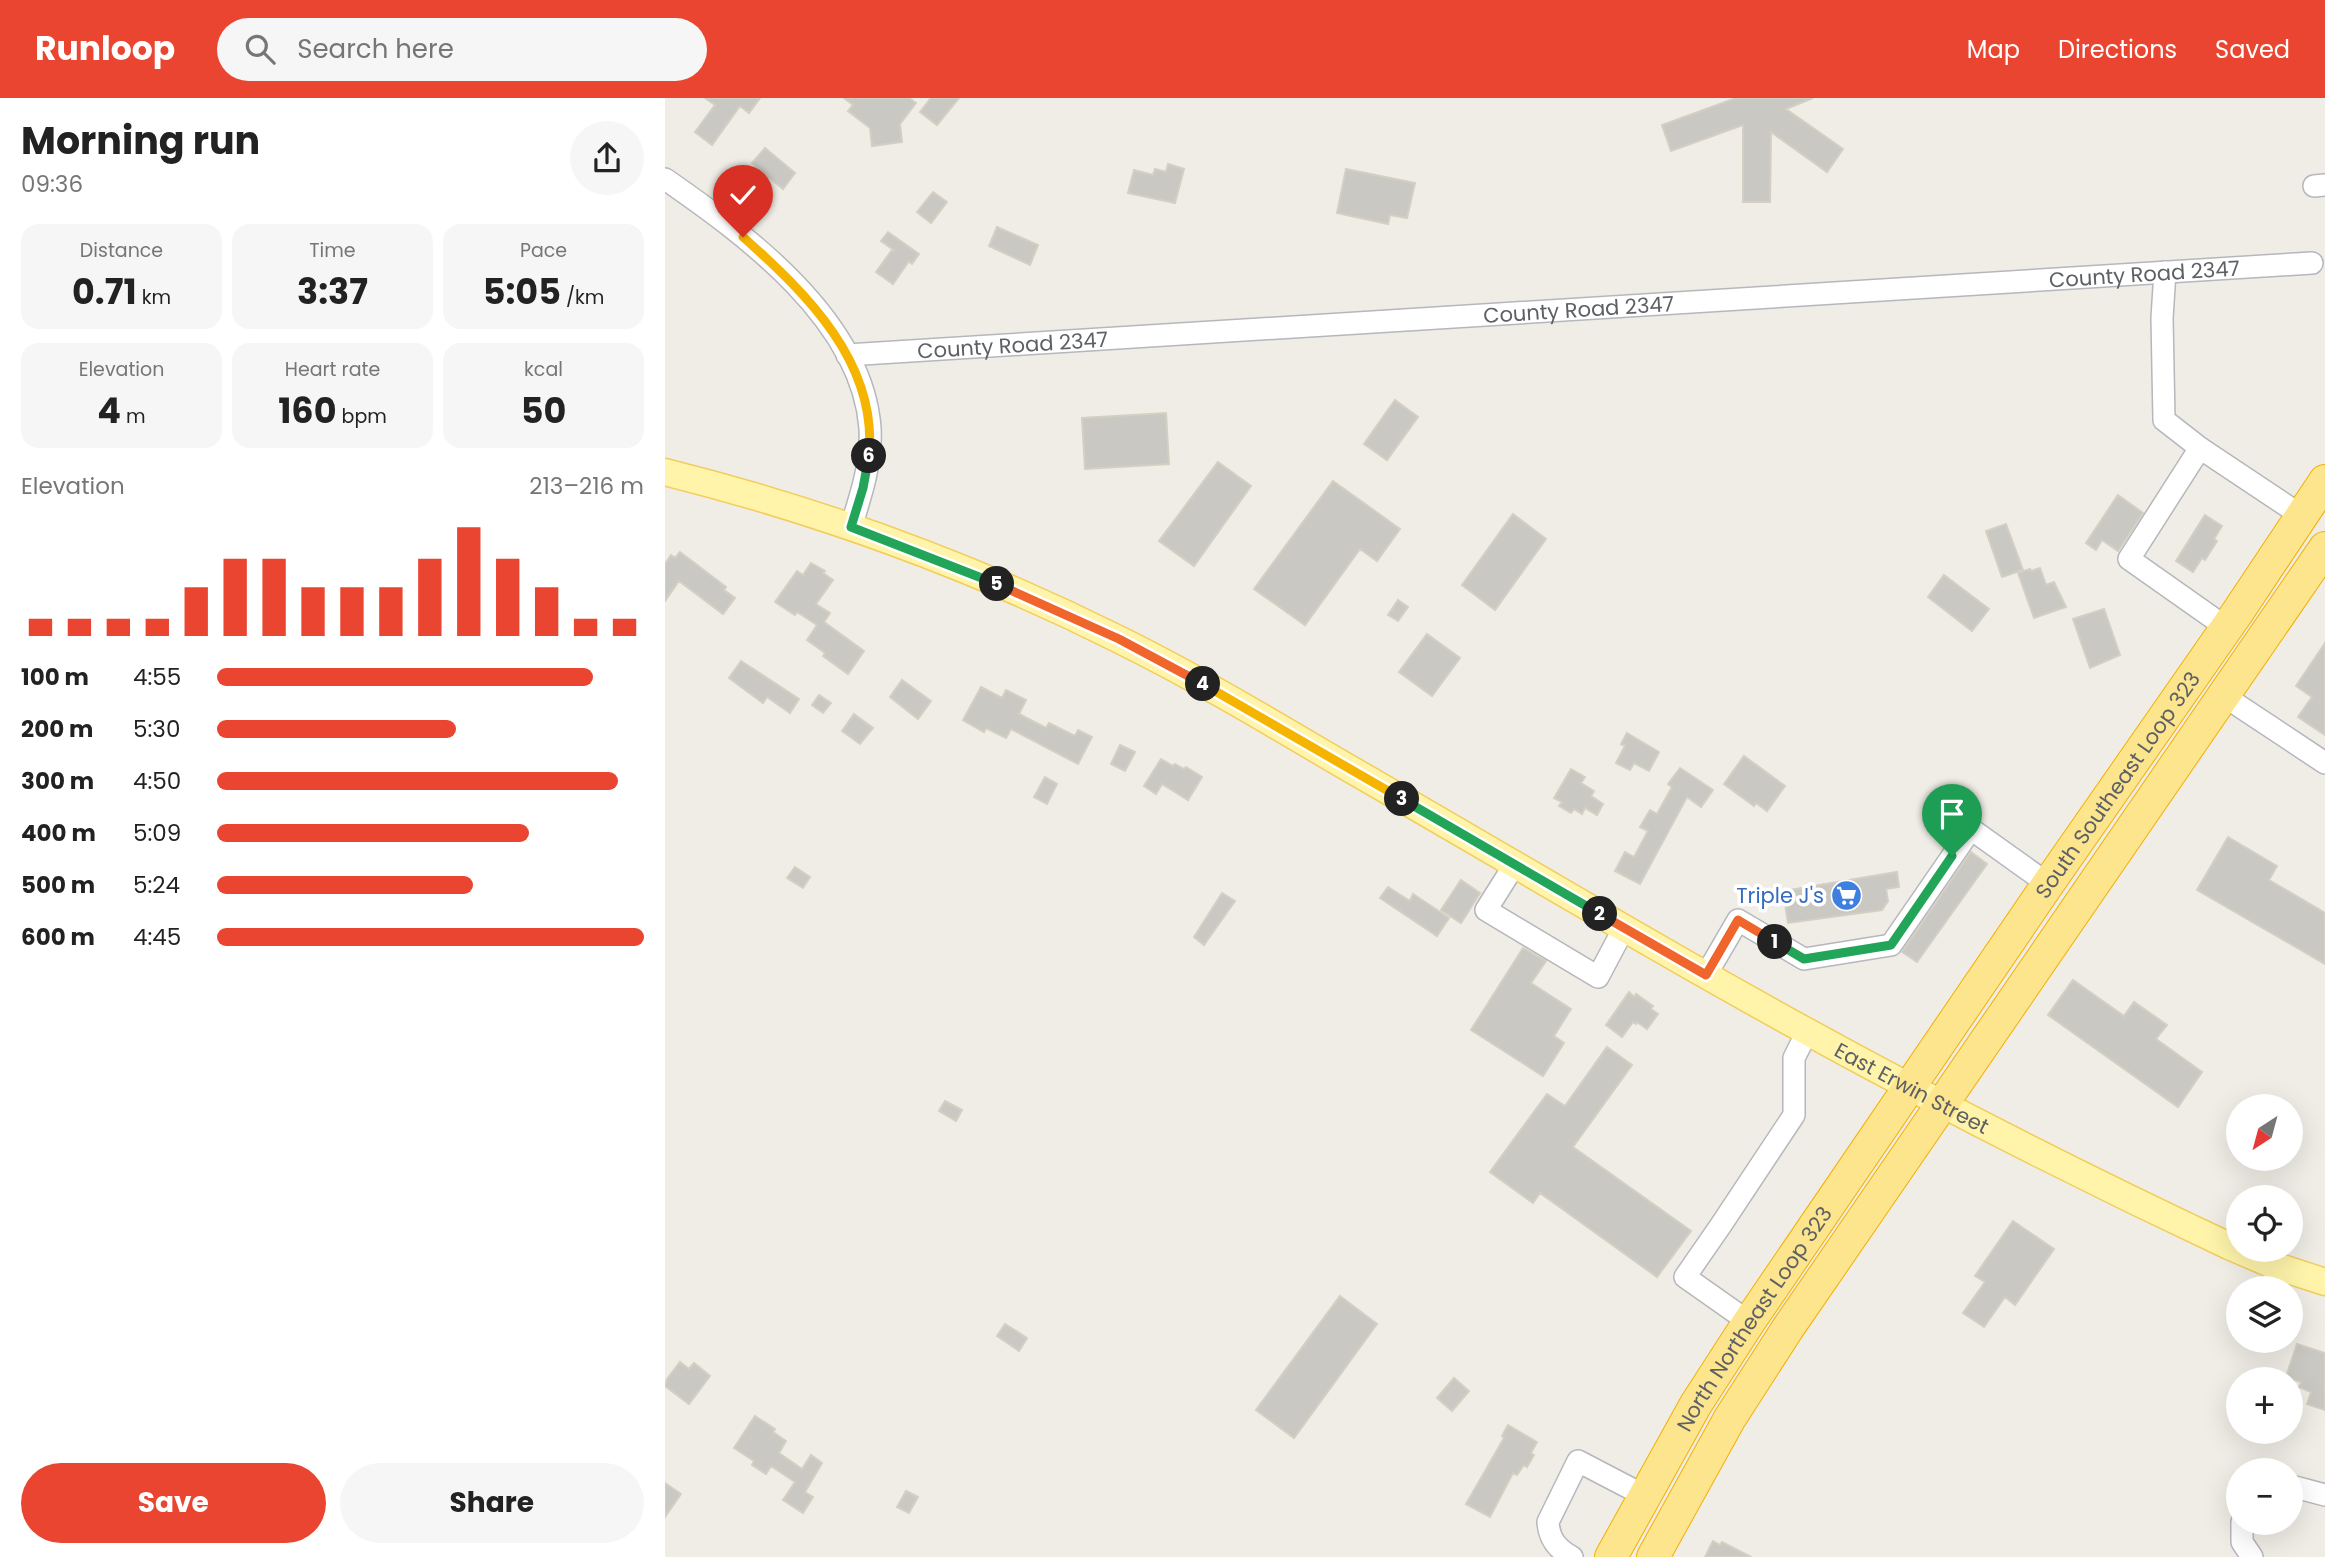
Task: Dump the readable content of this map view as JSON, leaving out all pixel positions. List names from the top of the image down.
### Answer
{
  "streets": {
    "highway": ["South Southeast Loop 323", "North Northeast Loop 323"],
    "main road": ["East Erwin Street"],
    "street": ["County Road 2347"]
  },
  "crossings": [
    ["South Southeast Loop 323", "East Erwin Street"],
    ["South Southeast Loop 323", "North Northeast Loop 323"],
    ["East Erwin Street", "North Northeast Loop 323"]
  ],
  "places": {
    "supermarket": ["Triple J's"]
  },
  "north": "bottom left",
  "page": {
    "header": "Runloop",
    "search": "Search here",
    "nav": ["Map", "Directions", "Saved"],
    "heading": ["Morning run", "09:36"],
    "stats": [
      ["Distance", "0.71 km"],
      ["Time", "3:37"],
      ["Pace", "5:05 /km"],
      ["Elevation", "4 m"],
      ["Heart rate", "160 bpm"],
      ["kcal", "50"]
    ],
    "pins": [
      "6",
      "5",
      "4",
      "3",
      "2",
      "1"
    ],
    "chart": ["Elevation", "213–216 m"],
    "list": [
      {
        "name": "100 m",
        "note": "4:55"
      },
      {
        "name": "200 m",
        "note": "5:30"
      },
      {
        "name": "300 m",
        "note": "4:50"
      },
      {
        "name": "400 m",
        "note": "5:09"
      },
      {
        "name": "500 m",
        "note": "5:24"
      },
      {
        "name": "600 m",
        "note": "4:45"
      }
    ],
    "map_buttons": ["+", "−"],
    "buttons": ["Save", "Share"]
  }
}
